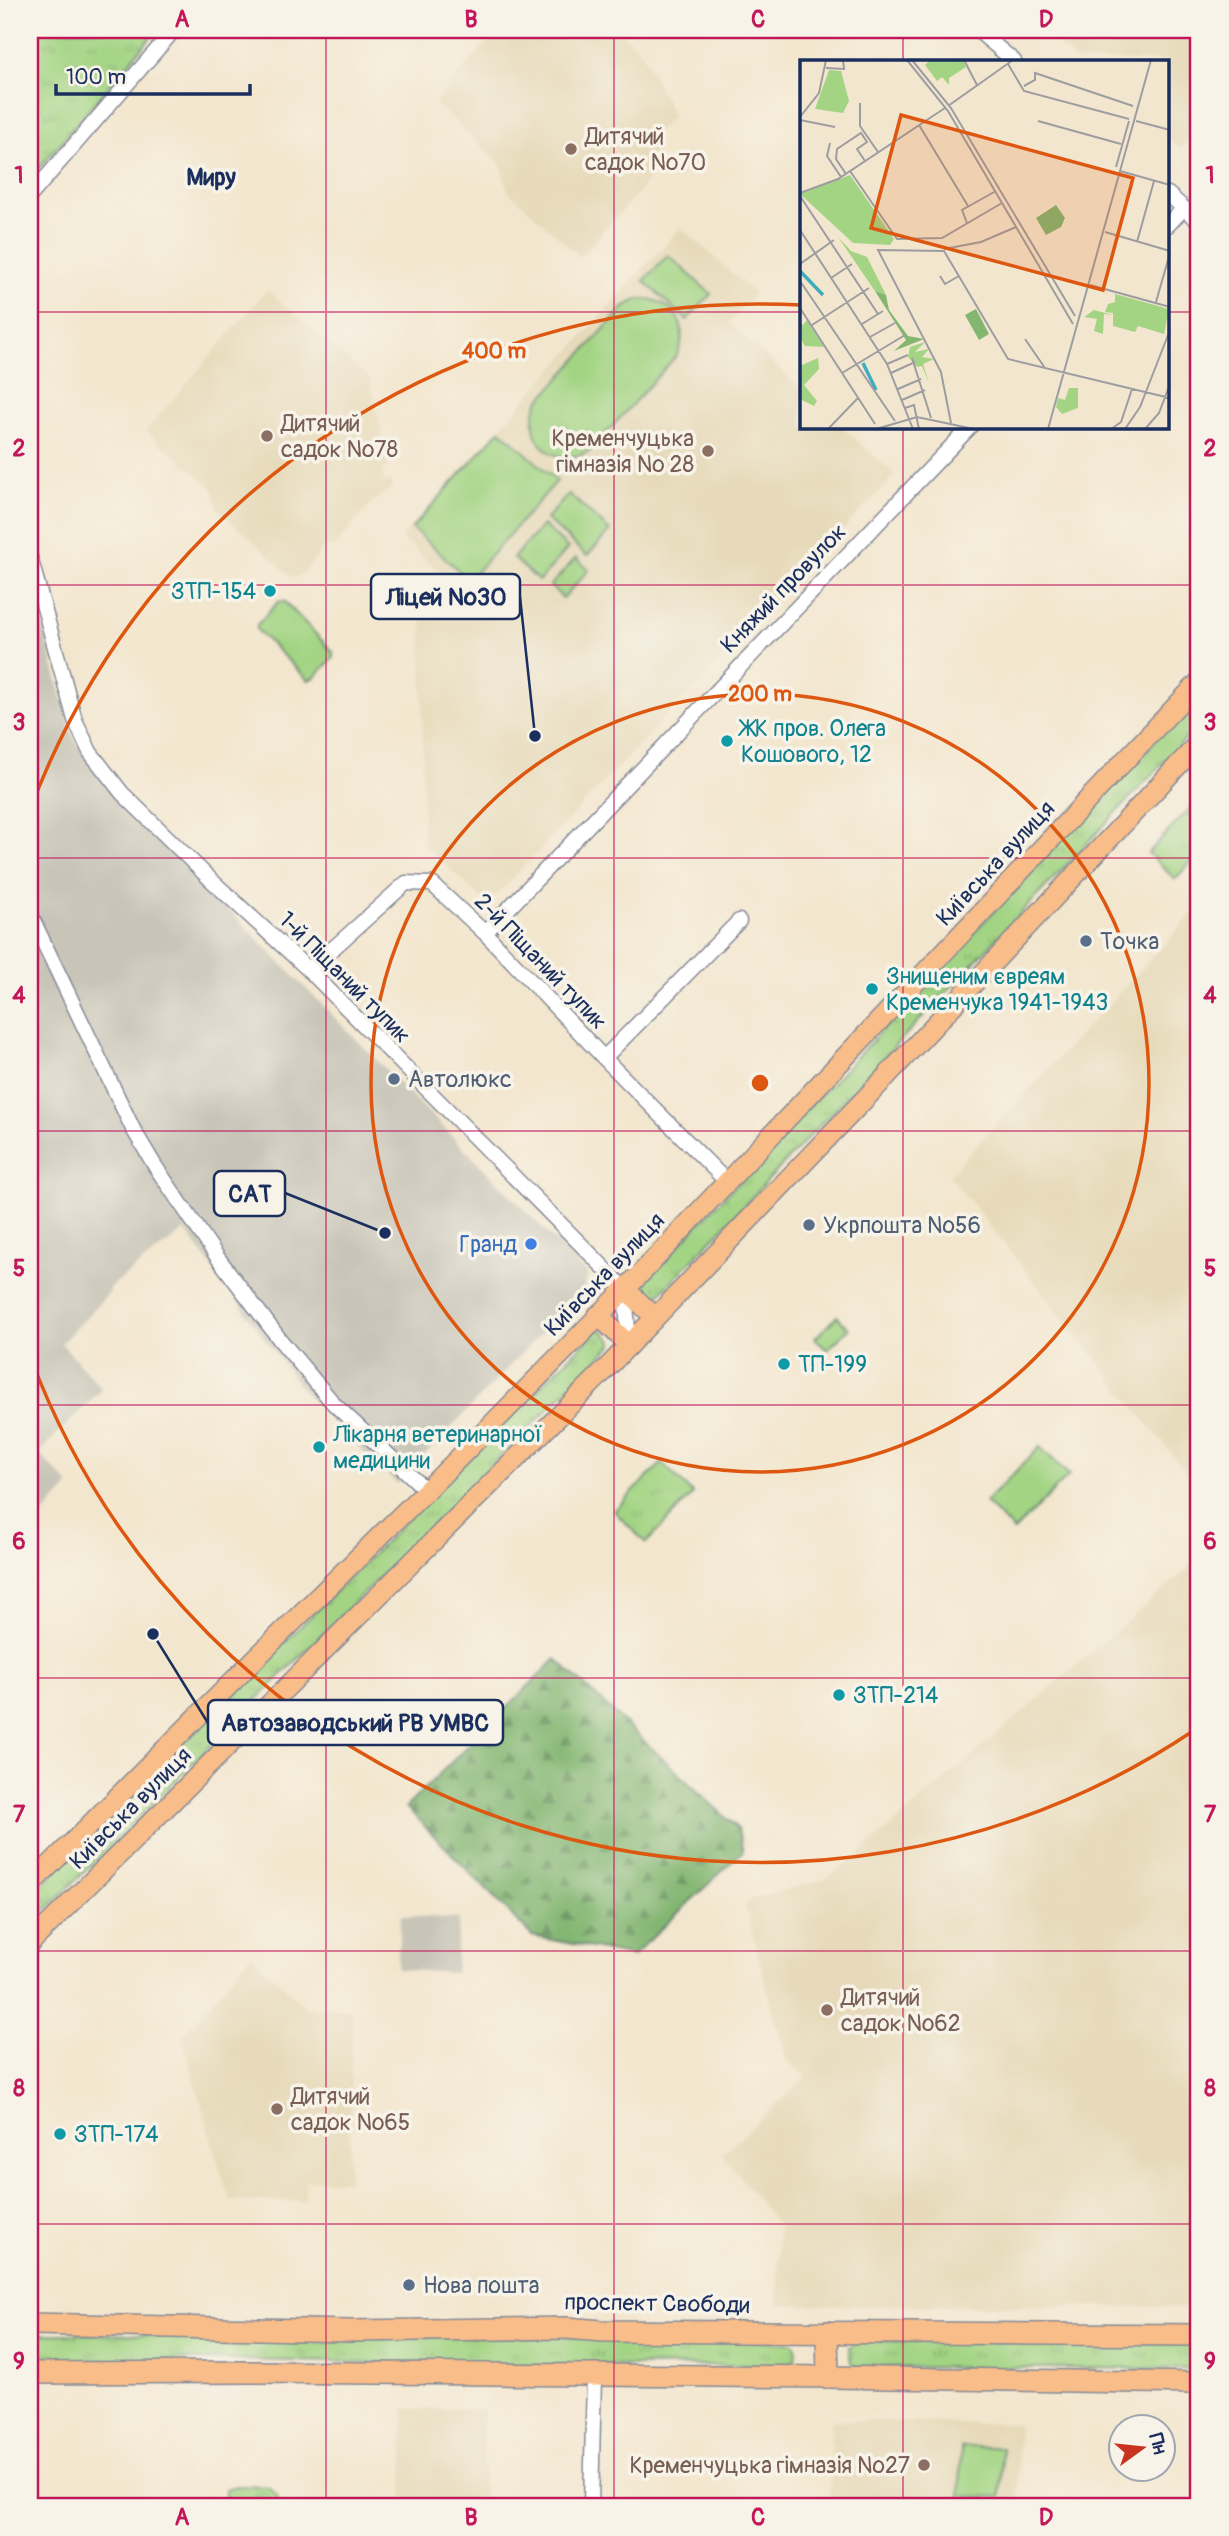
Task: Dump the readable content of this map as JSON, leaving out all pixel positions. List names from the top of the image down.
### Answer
{
  "streets": {
    "highway": ["проспект Свободи"],
    "main road": ["Київська вулиця"],
    "street": ["Княжий провулок", "2-й Піщаний тупик", "1-й Піщаний тупик"]
  },
  "crossings": [
    ["Княжий провулок", "2-й Піщаний тупик"],
    ["Київська вулиця", "2-й Піщаний тупик"],
    ["Київська вулиця", "1-й Піщаний тупик"],
    ["2-й Піщаний тупик", "1-й Піщаний тупик"]
  ],
  "districts": ["Миру"],
  "places": [
    "Дитячий садок №70",
    "Дитячий садок №78",
    "Кременчуцька гімназія № 28",
    "ЗТП-154",
    "Ліцей №30",
    "ЖК пров. Олега Кошового, 12",
    "Точка",
    "Знищеним євреям Кременчука 1941-1943",
    "Автолюкс",
    "Укрпошта №56",
    "САТ",
    "Гранд",
    "ТП-199",
    "Лікарня ветеринарної медицини",
    "Автозаводський РВ УМВС",
    "ЗТП-214",
    "Дитячий садок №62",
    "Дитячий садок №65",
    "ЗТП-174",
    "Нова пошта",
    "Кременчуцька гімназія №27"
  ],
  "scale_bar": "100 m",
  "north": "right",
  "grid": {
    "columns": [
      "A",
      "B",
      "C",
      "D"
    ],
    "rows": [
      "1",
      "2",
      "3",
      "4",
      "5",
      "6",
      "7",
      "8",
      "9"
    ]
  },
  "rings": ["400 m", "200 m"]
}
